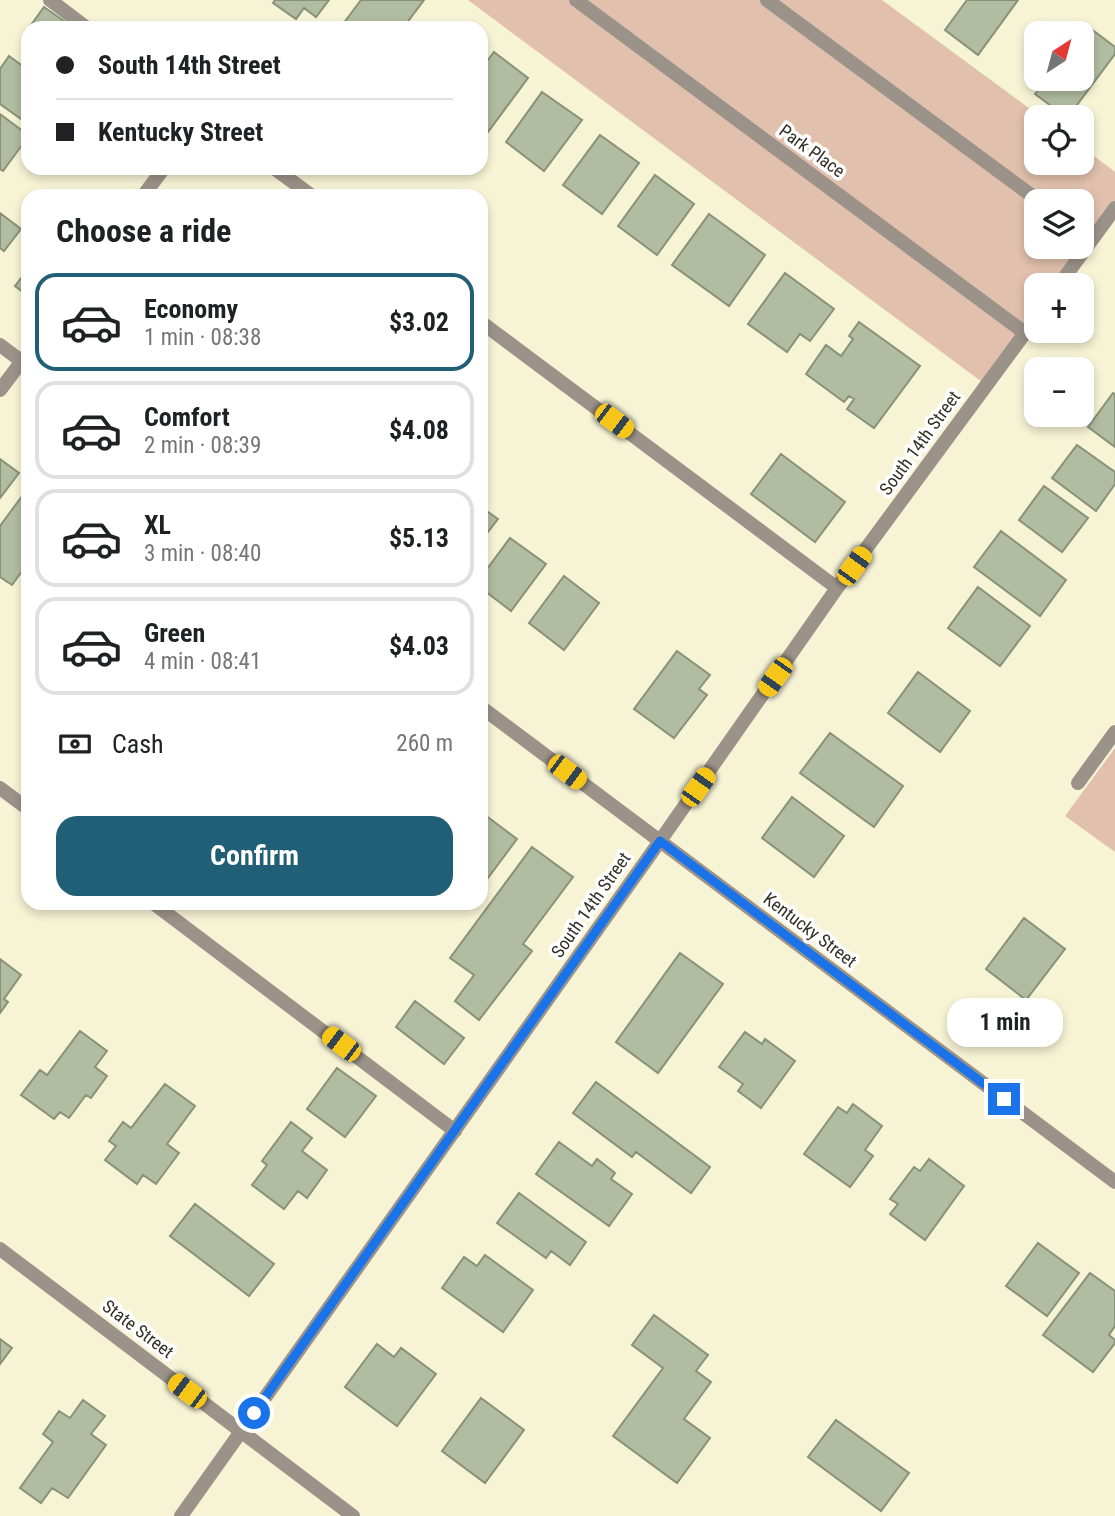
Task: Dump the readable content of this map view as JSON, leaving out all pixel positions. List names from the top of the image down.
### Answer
{
  "streets": {
    "street": [
      "Park Place",
      "South 14th Street",
      "Kentucky Street",
      "State Street"
    ]
  },
  "crossings": [
    ["South 14th Street", "Kentucky Street"],
    ["South 14th Street", "State Street"]
  ],
  "north": "top right",
  "page": {
    "map_buttons": ["+", "−"],
    "banner": ["South 14th Street", "Kentucky Street"],
    "heading": "Choose a ride",
    "list": [
      {
        "name": "Economy",
        "note": "1 min · 08:38",
        "value": "$3.02"
      },
      {
        "name": "Comfort",
        "note": "2 min · 08:39",
        "value": "$4.08"
      },
      {
        "name": "XL",
        "note": "3 min · 08:40",
        "value": "$5.13"
      },
      {
        "name": "Green",
        "note": "4 min · 08:41",
        "value": "$4.03"
      }
    ],
    "pay": ["Cash", "260 m"],
    "buttons": "Confirm",
    "bubble": "1 min"
  }
}
